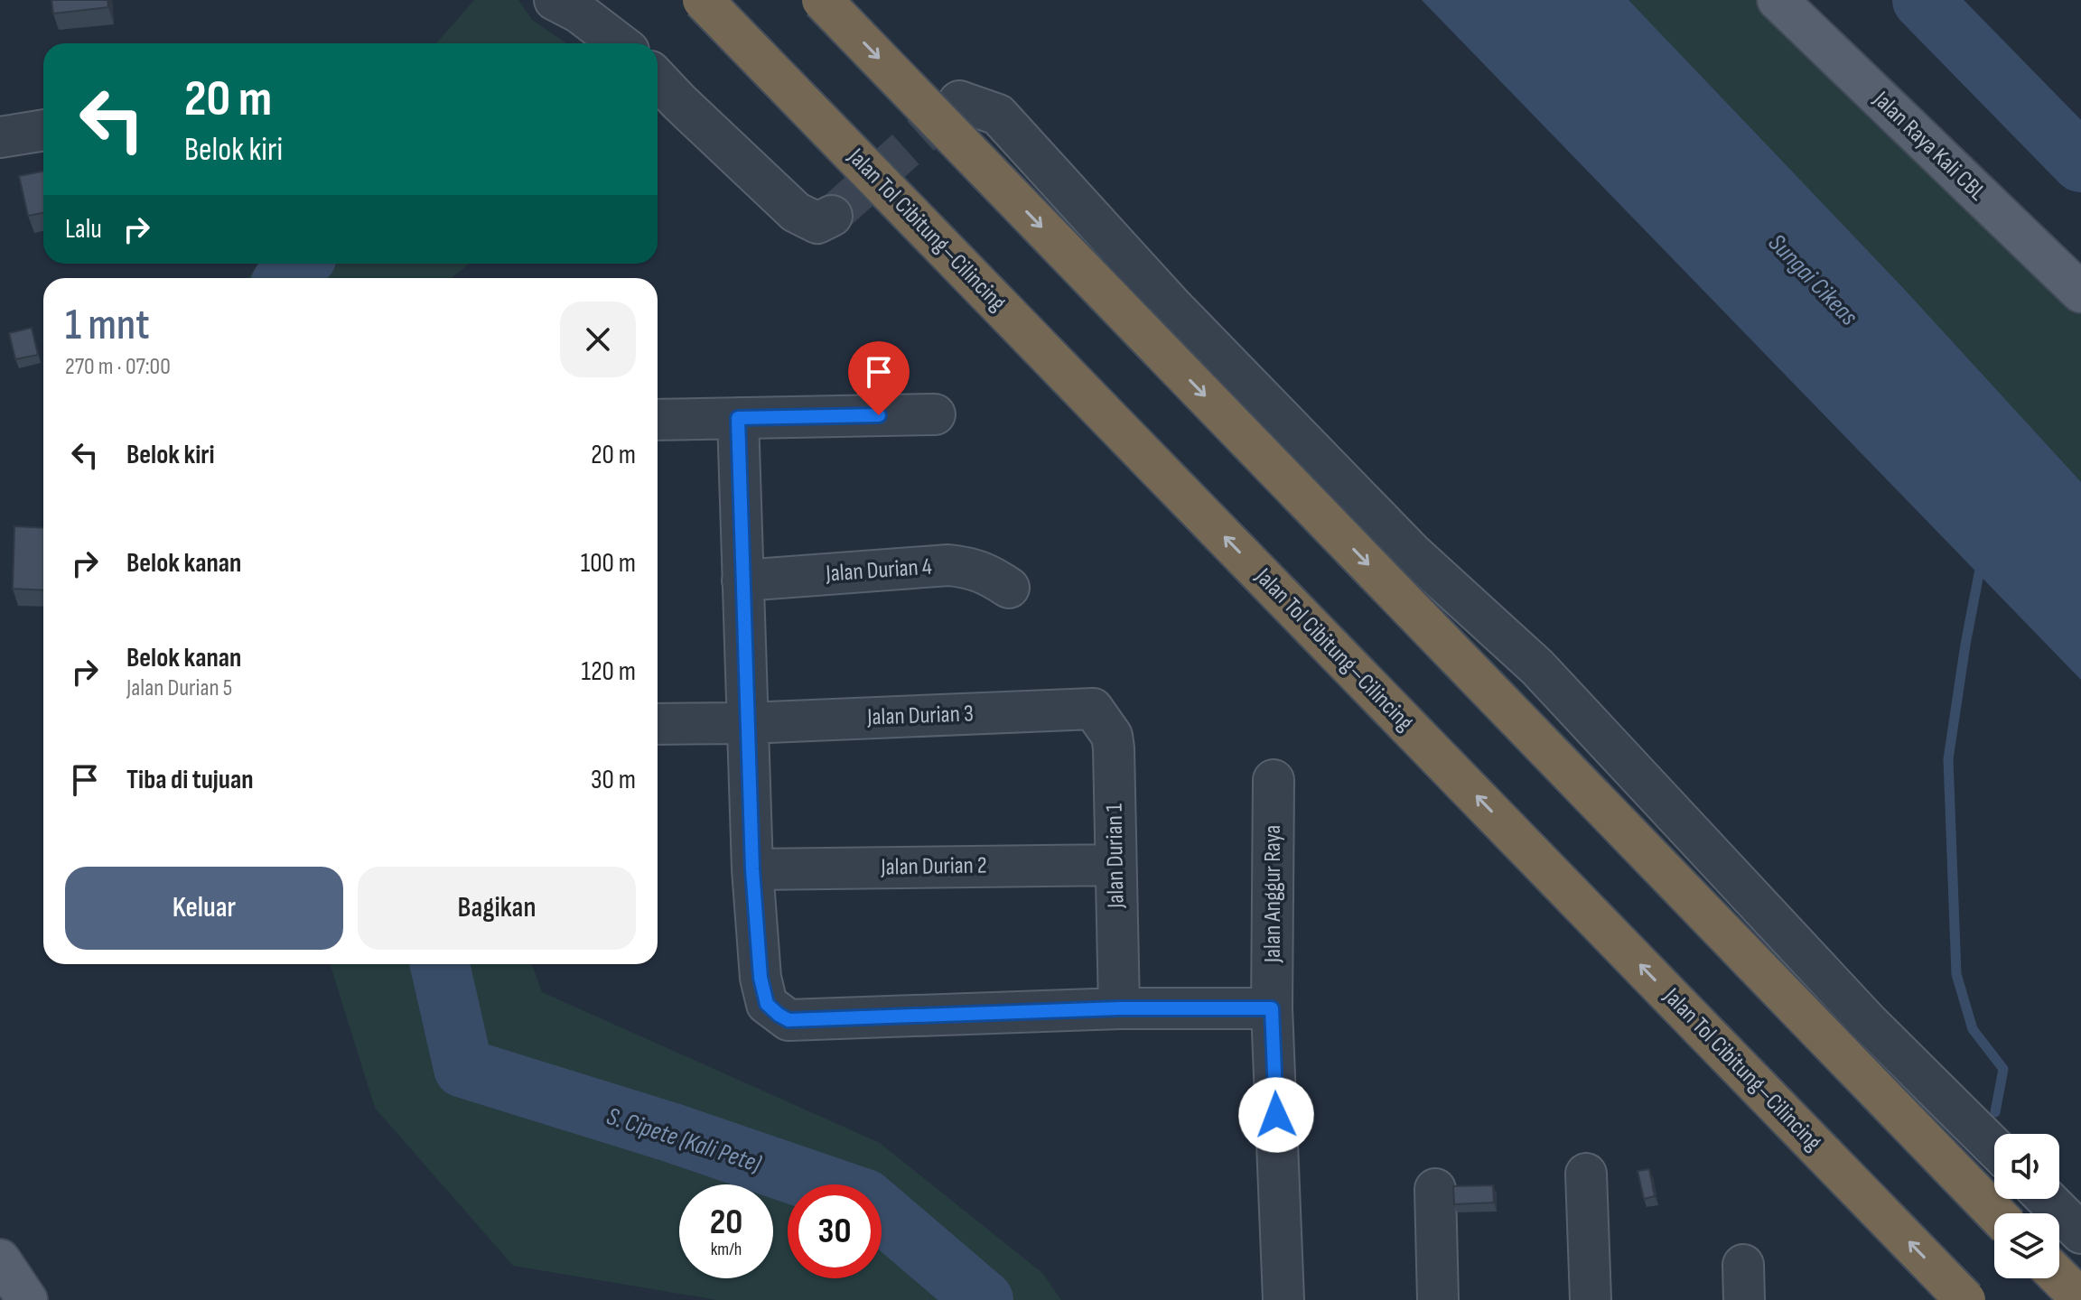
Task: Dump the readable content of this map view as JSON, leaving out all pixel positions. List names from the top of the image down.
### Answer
{
  "streets": {
    "highway": ["Jalan Tol Cibitung–Cilincing"],
    "main road": ["Jalan Raya Kali CBL"],
    "street": [
      "Jalan Durian 4",
      "Jalan Durian 3",
      "Jalan Durian 1",
      "Jalan Durian 2",
      "Jalan Anggur Raya"
    ]
  },
  "crossings": [
    ["Jalan Durian 3", "Jalan Durian 1"],
    ["Jalan Durian 1", "Jalan Durian 2"]
  ],
  "water": ["Sungai Cikeas", "S. Cipete (Kali Pete)"],
  "page": {
    "turn": ["20 m", "Belok kiri"],
    "then": "Lalu",
    "heading": ["1 mnt", "270 m · 07:00"],
    "list": [
      {
        "name": "Belok kiri",
        "value": "20 m"
      },
      {
        "name": "Belok kanan",
        "value": "100 m"
      },
      {
        "name": "Belok kanan",
        "note": "Jalan Durian 5",
        "value": "120 m"
      },
      {
        "name": "Tiba di tujuan",
        "value": "30 m"
      }
    ],
    "buttons": ["Keluar", "Bagikan"],
    "speed": "20 km/h",
    "limit": "30"
  }
}
